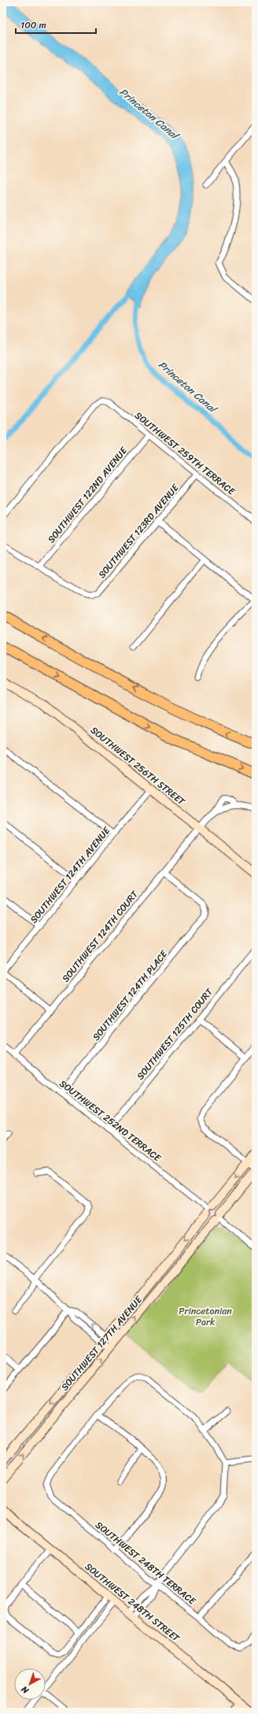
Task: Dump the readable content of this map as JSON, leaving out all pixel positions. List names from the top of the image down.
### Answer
{
  "streets": {
    "street": [
      "SOUTHWEST 259TH TERRACE",
      "SOUTHWEST 122ND AVENUE",
      "SOUTHWEST 123RD AVENUE",
      "SOUTHWEST 256TH STREET",
      "SOUTHWEST 124TH AVENUE",
      "SOUTHWEST 124TH COURT",
      "SOUTHWEST 124TH PLACE",
      "SOUTHWEST 125TH COURT",
      "SOUTHWEST 252ND TERRACE",
      "SOUTHWEST 127TH AVENUE",
      "SOUTHWEST 248TH TERRACE",
      "SOUTHWEST 248TH STREET"
    ]
  },
  "crossings": [
    ["SOUTHWEST 259TH TERRACE", "SOUTHWEST 122ND AVENUE"],
    ["SOUTHWEST 259TH TERRACE", "SOUTHWEST 123RD AVENUE"],
    ["SOUTHWEST 122ND AVENUE", "SOUTHWEST 123RD AVENUE"],
    ["SOUTHWEST 256TH STREET", "SOUTHWEST 124TH AVENUE"],
    ["SOUTHWEST 256TH STREET", "SOUTHWEST 124TH COURT"],
    ["SOUTHWEST 124TH COURT", "SOUTHWEST 124TH PLACE"],
    ["SOUTHWEST 124TH COURT", "SOUTHWEST 252ND TERRACE"],
    ["SOUTHWEST 124TH PLACE", "SOUTHWEST 252ND TERRACE"],
    ["SOUTHWEST 125TH COURT", "SOUTHWEST 252ND TERRACE"],
    ["SOUTHWEST 252ND TERRACE", "SOUTHWEST 127TH AVENUE"]
  ],
  "water": ["Princeton Canal"],
  "parks": ["Princetonian Park"],
  "scale_bar": "100 m",
  "north": "bottom left"
}
